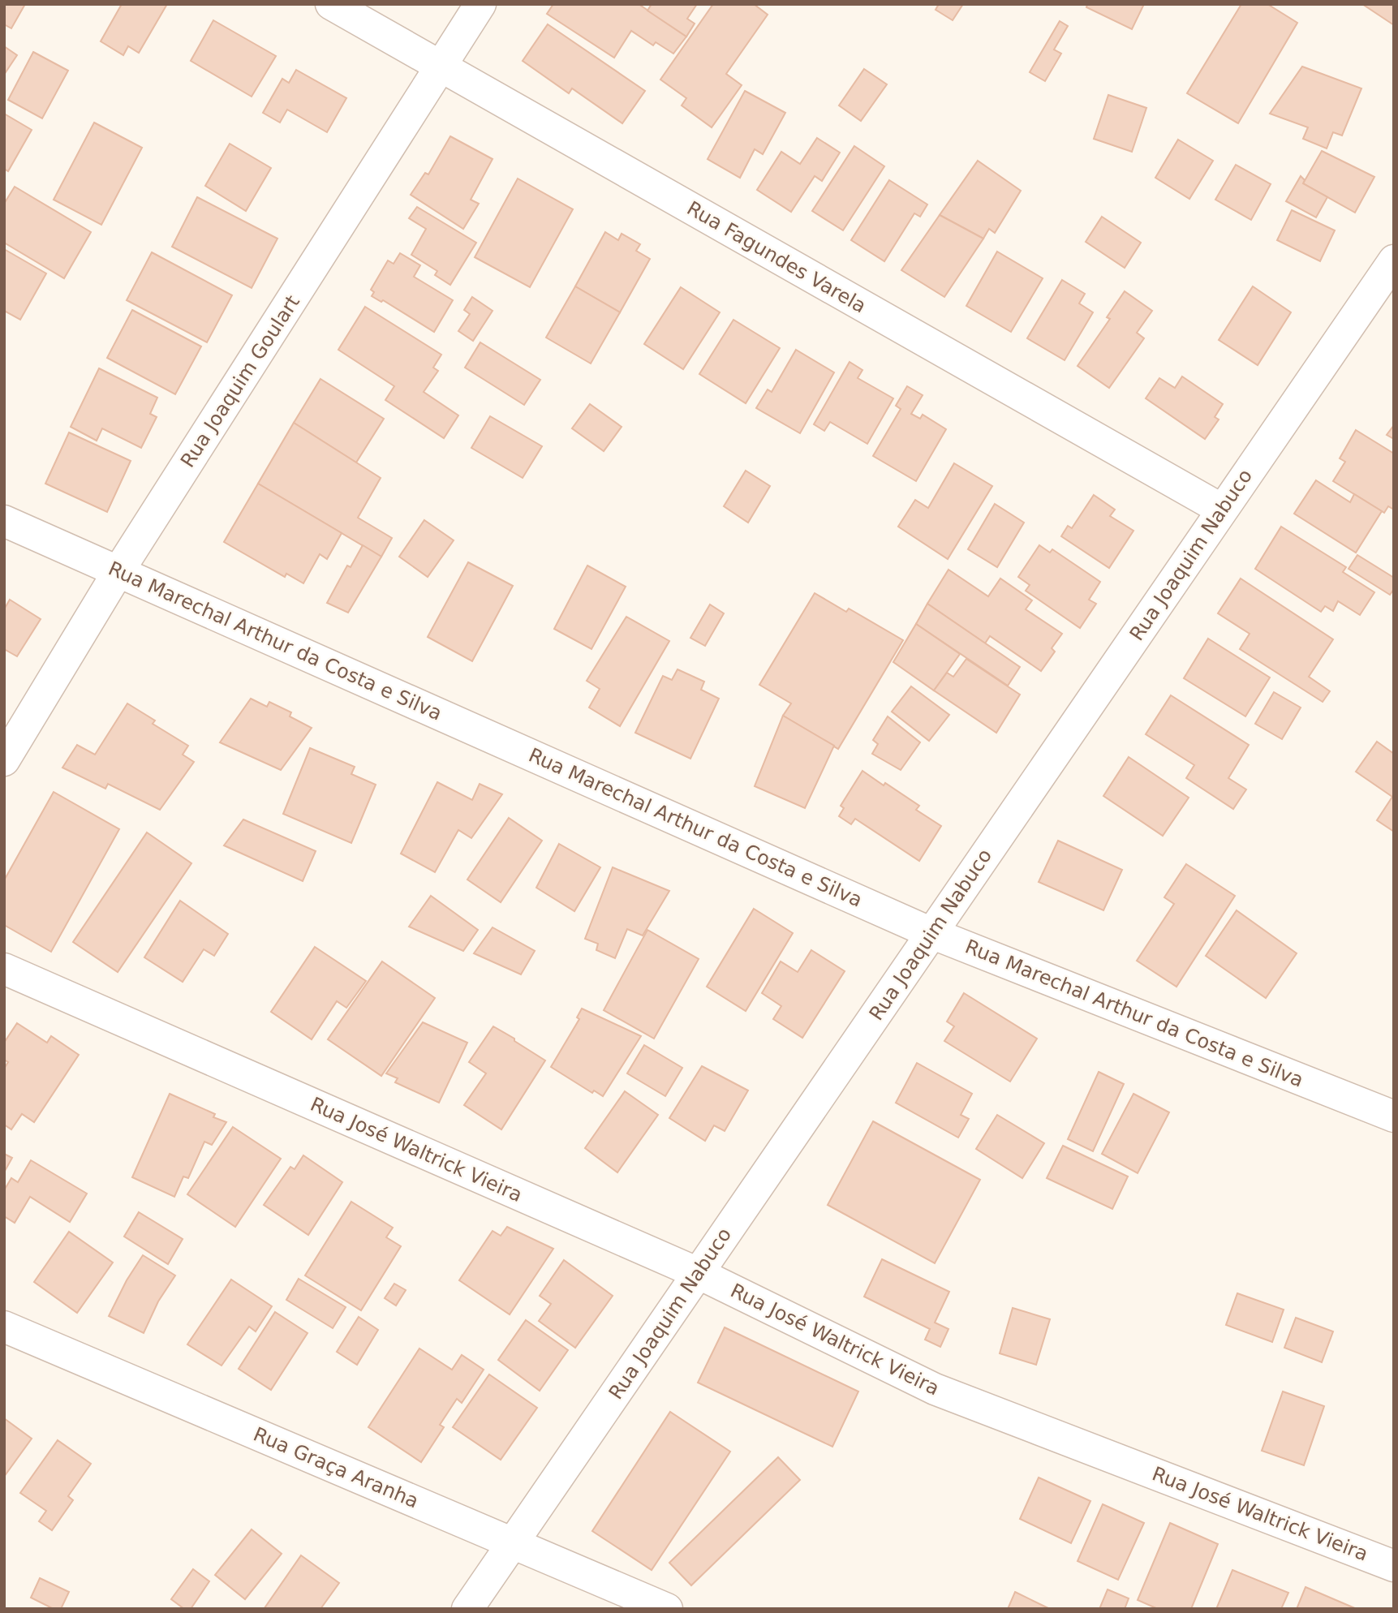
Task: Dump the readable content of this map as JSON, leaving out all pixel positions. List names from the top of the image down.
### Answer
{
  "streets": {
    "street": [
      "Rua Fagundes Varela",
      "Rua Joaquim Goulart",
      "Rua Joaquim Nabuco",
      "Rua Marechal Arthur da Costa e Silva",
      "Rua José Waltrick Vieira",
      "Rua Graça Aranha"
    ]
  },
  "crossings": [
    ["Rua Fagundes Varela", "Rua Joaquim Goulart"],
    ["Rua Fagundes Varela", "Rua Joaquim Nabuco"],
    ["Rua Joaquim Goulart", "Rua Marechal Arthur da Costa e Silva"],
    ["Rua Joaquim Nabuco", "Rua Marechal Arthur da Costa e Silva"],
    ["Rua Joaquim Nabuco", "Rua José Waltrick Vieira"],
    ["Rua Joaquim Nabuco", "Rua Graça Aranha"]
  ]
}
